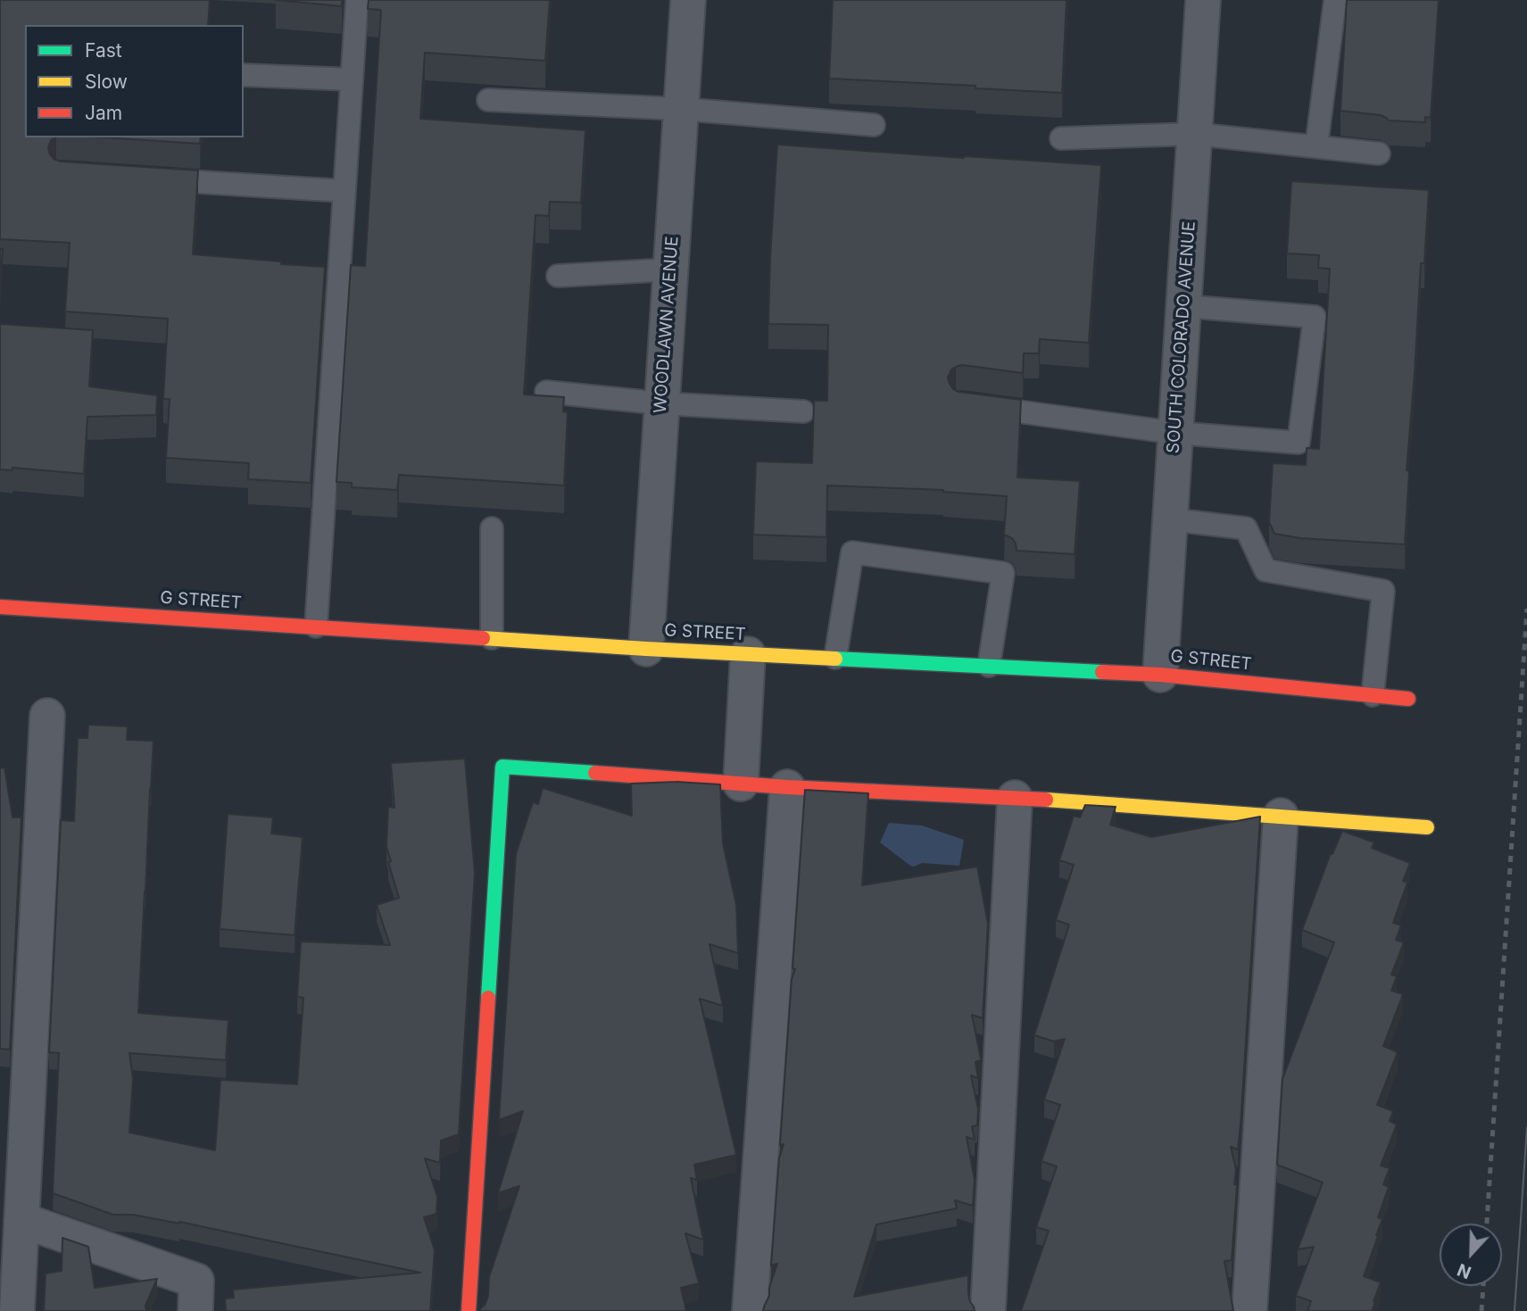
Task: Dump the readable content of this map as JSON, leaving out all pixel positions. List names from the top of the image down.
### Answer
{
  "streets": {
    "street": ["WOODLAWN AVENUE", "SOUTH COLORADO AVENUE", "G STREET"]
  },
  "crossings": [
    ["WOODLAWN AVENUE", "G STREET"],
    ["SOUTH COLORADO AVENUE", "G STREET"]
  ],
  "legend": ["Fast", "Slow", "Jam"],
  "north": "bottom"
}
